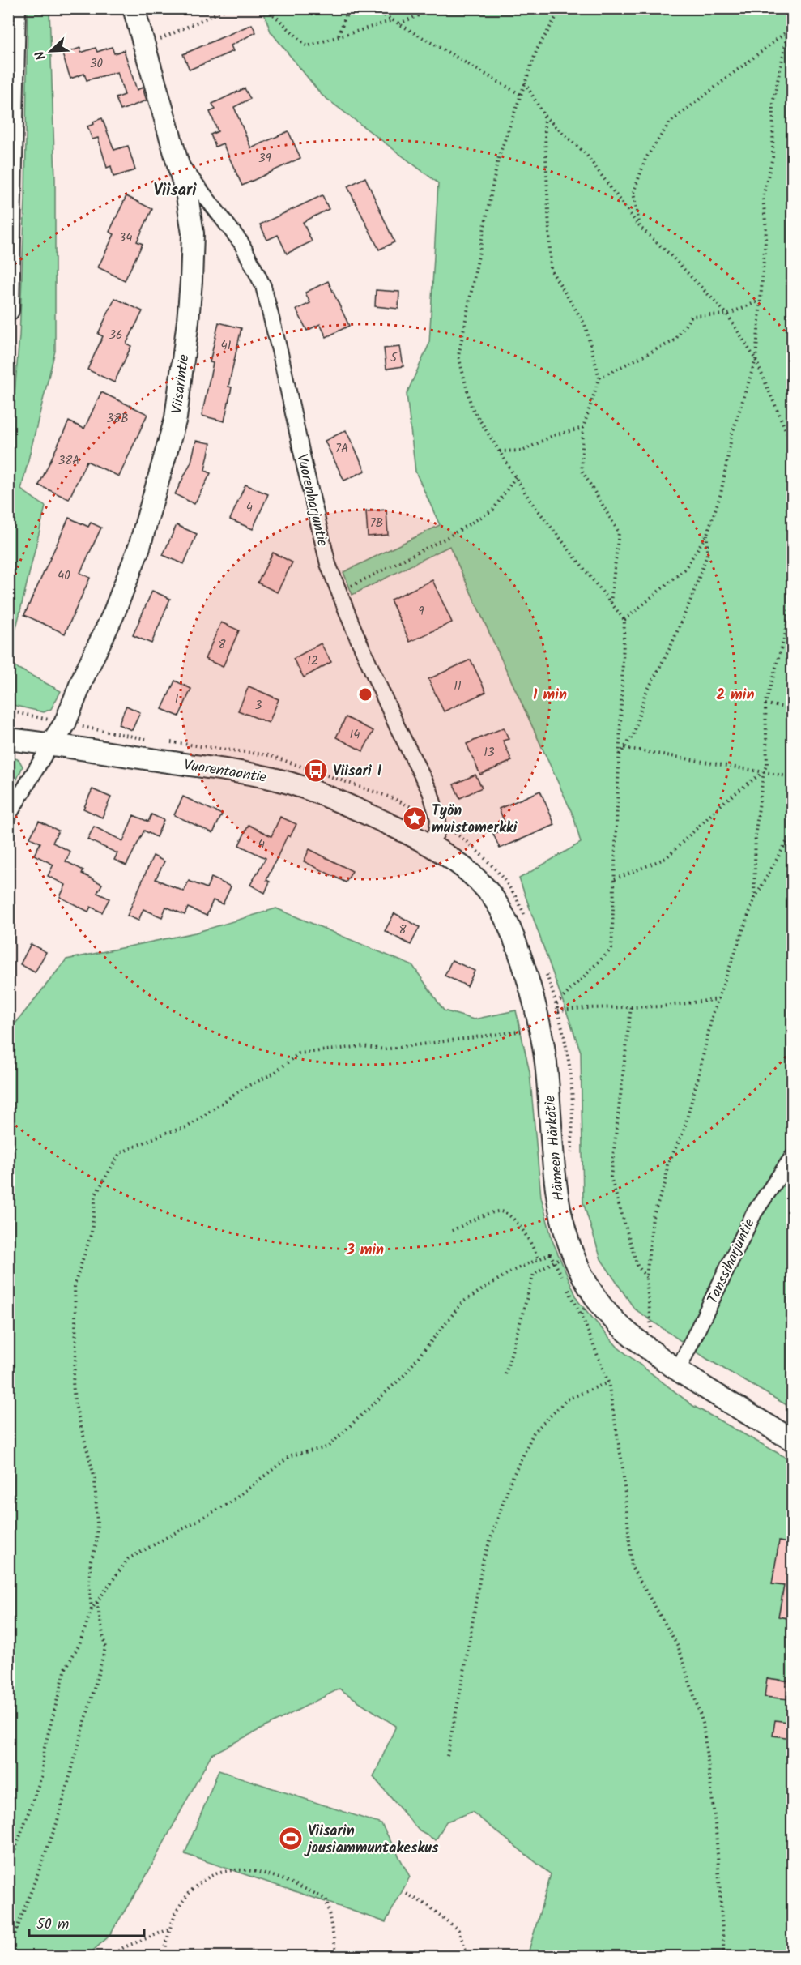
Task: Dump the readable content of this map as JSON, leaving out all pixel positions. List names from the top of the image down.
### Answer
{
  "streets": {
    "main road": ["Viisarintie", "Vuorentaantie", "Hämeen Härkätie"],
    "street": ["Vuorenharjuntie", "Tanssiharjuntie"]
  },
  "crossings": [
    ["Viisarintie", "Vuorenharjuntie"],
    ["Viisarintie", "Vuorentaantie"],
    ["Vuorenharjuntie", "Vuorentaantie"],
    ["Vuorenharjuntie", "Hämeen Härkätie"],
    ["Vuorentaantie", "Hämeen Härkätie"],
    ["Hämeen Härkätie", "Tanssiharjuntie"]
  ],
  "districts": ["Viisari"],
  "places": {
    "bus stop": ["Viisari I"],
    "place": ["Työn muistomerkki"],
    "sports": ["Viisarin jousiammuntakeskus"]
  },
  "house_numbers": [
    "30",
    "39",
    "34",
    "36",
    "41",
    "5",
    "38B",
    "7A",
    "38A",
    "4",
    "7B",
    "40",
    "9",
    "8",
    "12",
    "11",
    "1",
    "3",
    "14",
    "13",
    "4",
    "8"
  ],
  "scale_bar": "50 m",
  "north": "bottom left",
  "rings": ["1 min", "2 min", "3 min"]
}
